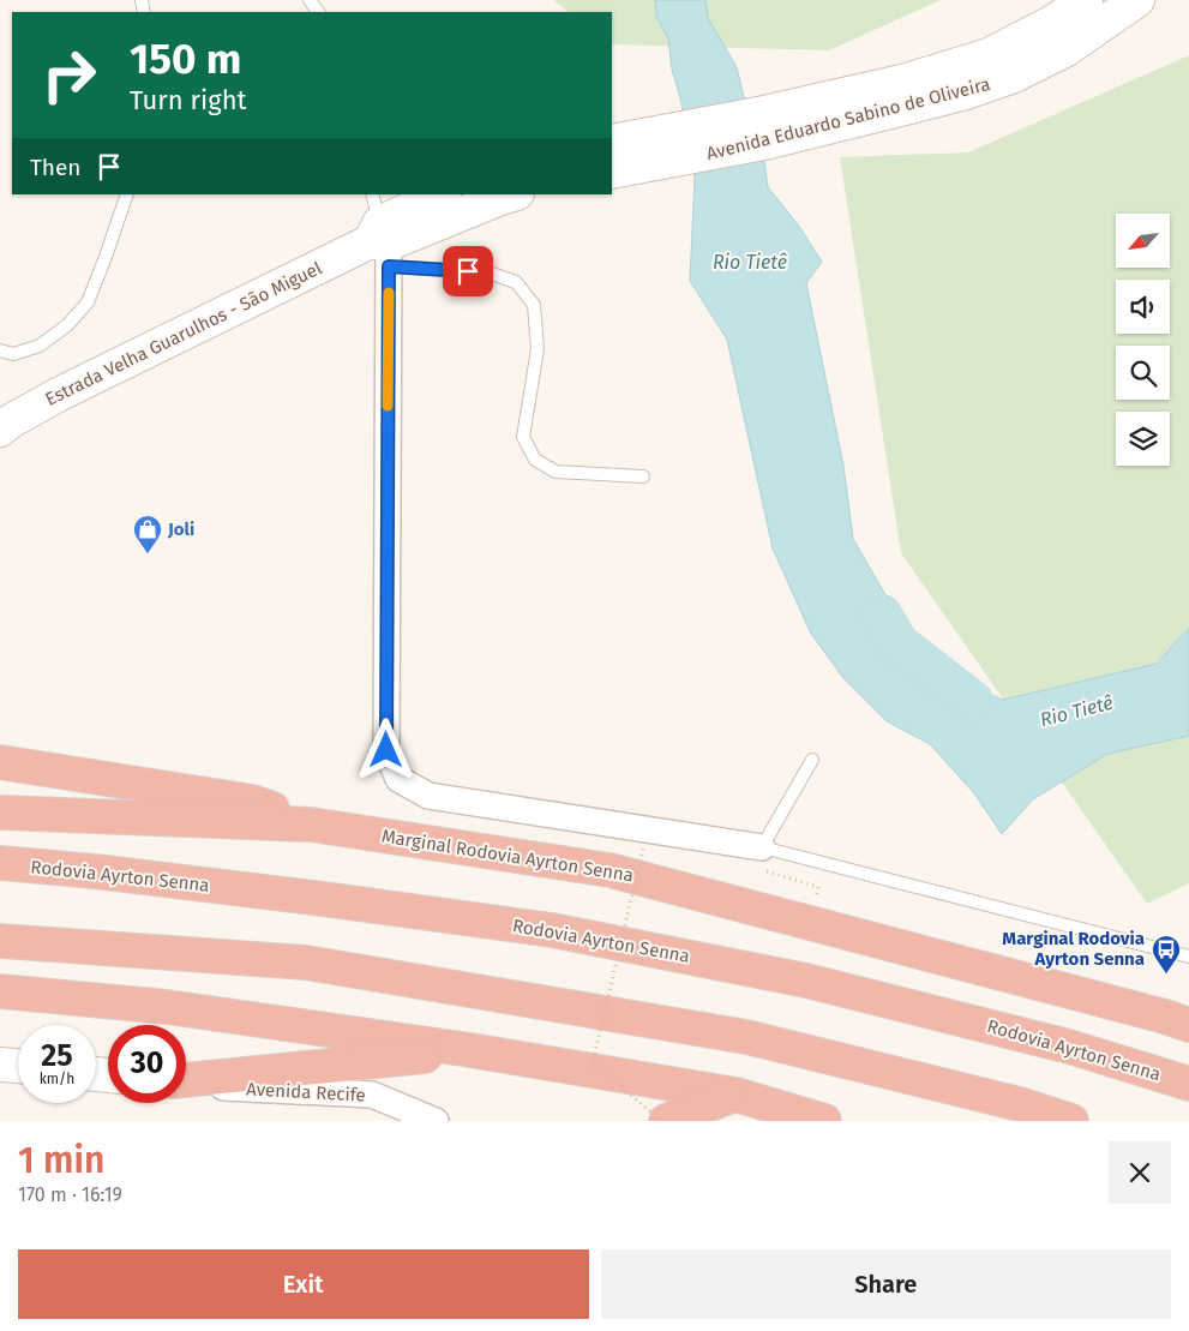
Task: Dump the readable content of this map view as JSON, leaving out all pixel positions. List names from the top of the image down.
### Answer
{
  "streets": {
    "highway": ["Marginal Rodovia Ayrton Senna", "Rodovia Ayrton Senna"],
    "main road": ["Avenida Eduardo Sabino de Oliveira", "Estrada Velha Guarulhos - São Miguel"],
    "street": ["Avenida Recife"]
  },
  "water": ["Rio Tietê"],
  "places": {
    "shop": ["Joli"],
    "bus stop": ["Marginal Rodovia Ayrton Senna"]
  },
  "north": "bottom left",
  "page": {
    "turn": ["150 m", "Turn right"],
    "then": "Then",
    "speed": "25 km/h",
    "limit": "30",
    "heading": ["1 min", "170 m · 16:19"],
    "buttons": ["Exit", "Share"]
  }
}
